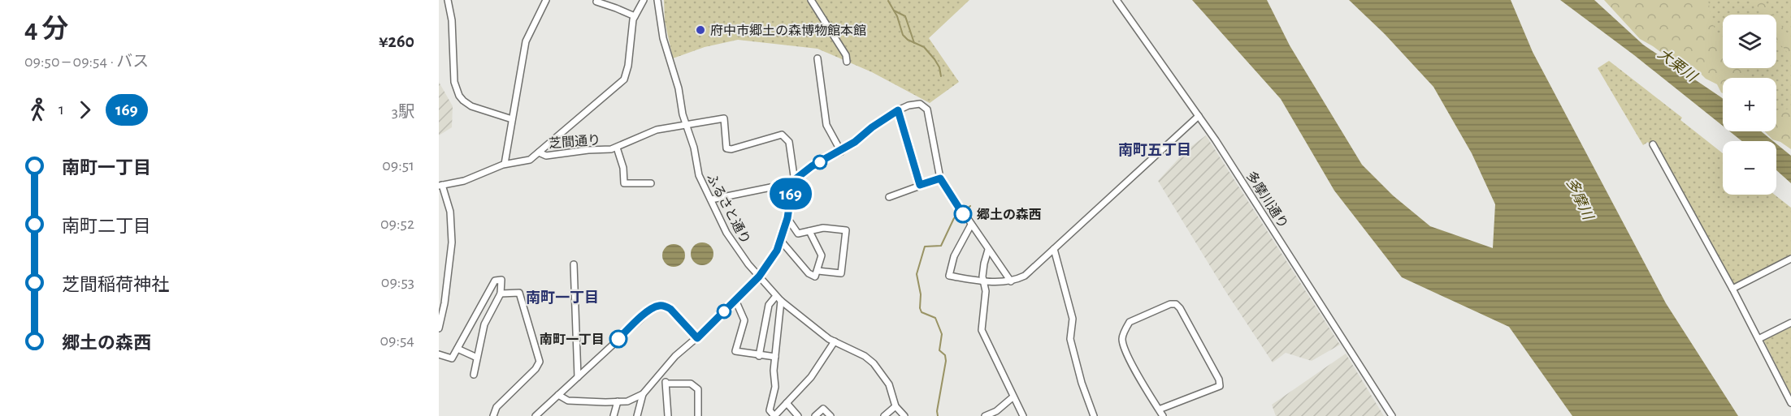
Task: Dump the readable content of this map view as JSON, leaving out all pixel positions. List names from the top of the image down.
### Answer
{
  "streets": {
    "street": ["芝間通り", "多摩川通り", "ふるさと通り"]
  },
  "crossings": [
    ["芝間通り", "ふるさと通り"]
  ],
  "districts": ["南町五丁目", "南町一丁目"],
  "water": ["大栗川", "多摩川"],
  "places": ["府中市郷土の森博物館本館", "郷土の森西", "南町一丁目"],
  "lines": ["bus line 169"],
  "page": {
    "heading": ["4 分", "09:50 – 09:54 · バス", "¥260"],
    "on_map": "169",
    "map_buttons": ["+", "−"],
    "legs": ["1", "169", "3駅"],
    "list": [
      {
        "name": "南町一丁目",
        "value": "09:51"
      },
      {
        "name": "南町二丁目",
        "value": "09:52"
      },
      {
        "name": "芝間稲荷神社",
        "value": "09:53"
      },
      {
        "name": "郷土の森西",
        "value": "09:54"
      }
    ]
  }
}
